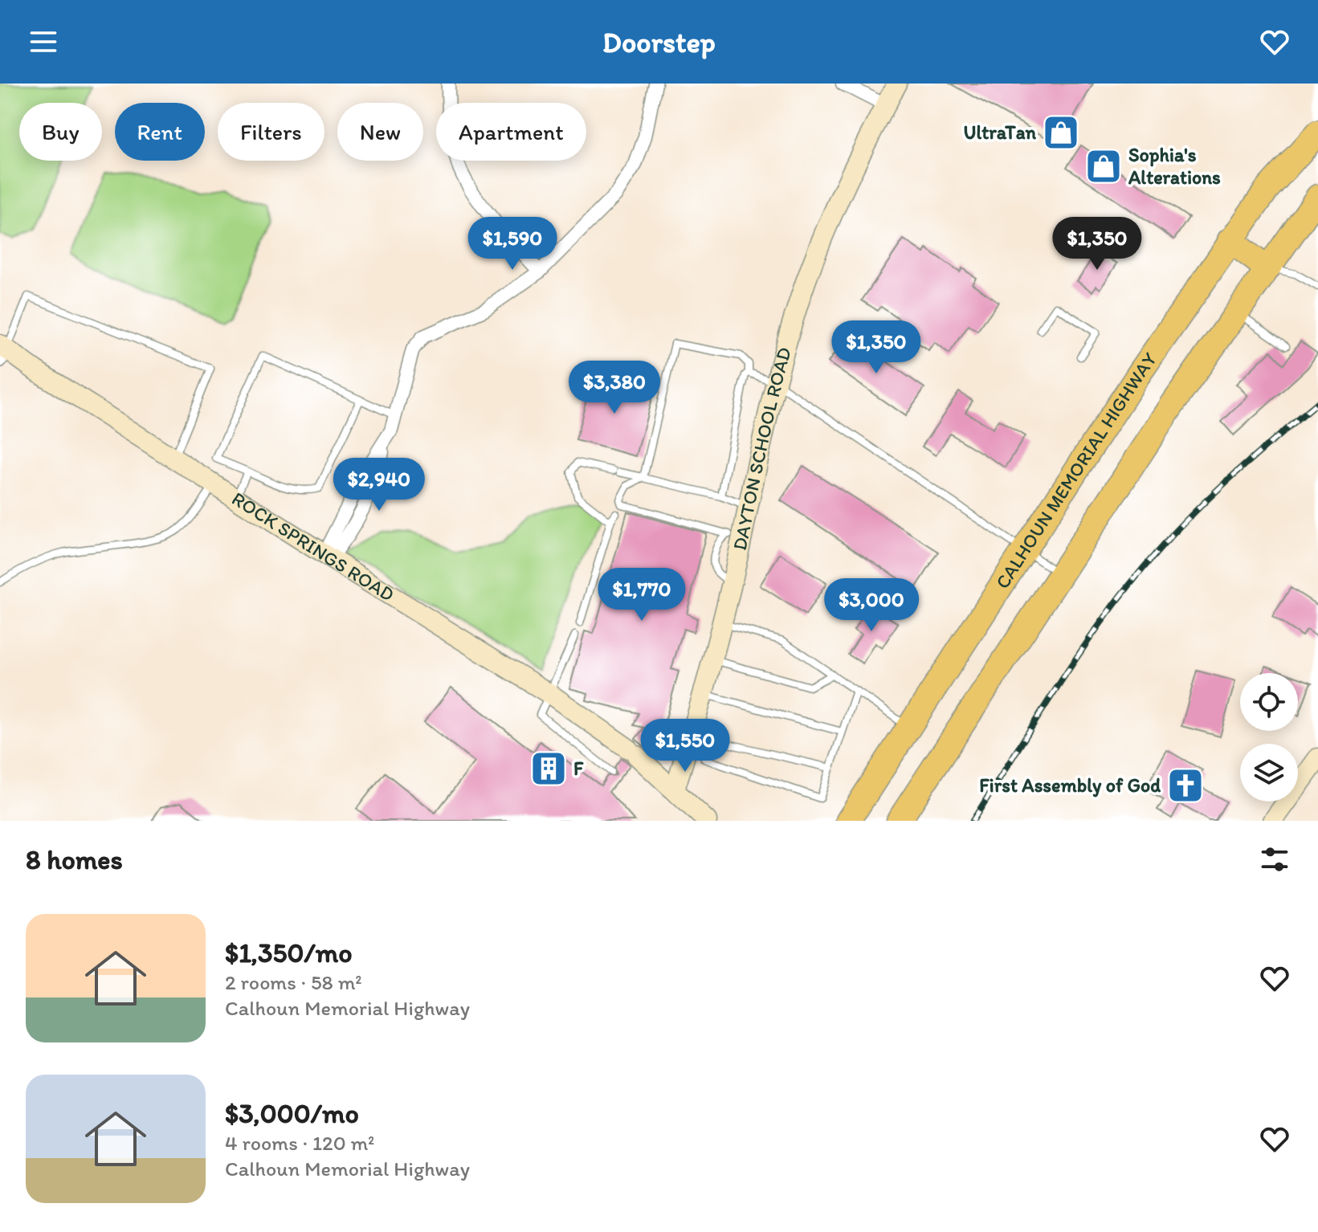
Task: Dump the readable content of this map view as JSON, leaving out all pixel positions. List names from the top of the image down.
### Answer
{
  "streets": {
    "highway": ["CALHOUN MEMORIAL HIGHWAY"],
    "street": ["DAYTON SCHOOL ROAD", "ROCK SPRINGS ROAD"]
  },
  "crossings": [
    ["DAYTON SCHOOL ROAD", "ROCK SPRINGS ROAD"]
  ],
  "places": {
    "shop": ["UltraTan", "Sophia's Alterations"],
    "building": ["F"],
    "church": ["First Assembly of God"]
  },
  "page": {
    "header": "Doorstep",
    "chip": [
      "Buy",
      "Rent",
      "Filters",
      "New",
      "Apartment"
    ],
    "price": [
      "$1,590",
      "$1,350",
      "$1,350",
      "$3,380",
      "$2,940",
      "$1,770",
      "$3,000",
      "$1,550"
    ],
    "heading": "8 homes",
    "list": [
      {
        "name": "$1,350/mo",
        "note": "2 rooms · 58 m² · Calhoun Memorial Highway"
      },
      {
        "name": "$3,000/mo",
        "note": "4 rooms · 120 m² · Calhoun Memorial Highway"
      }
    ]
  }
}
